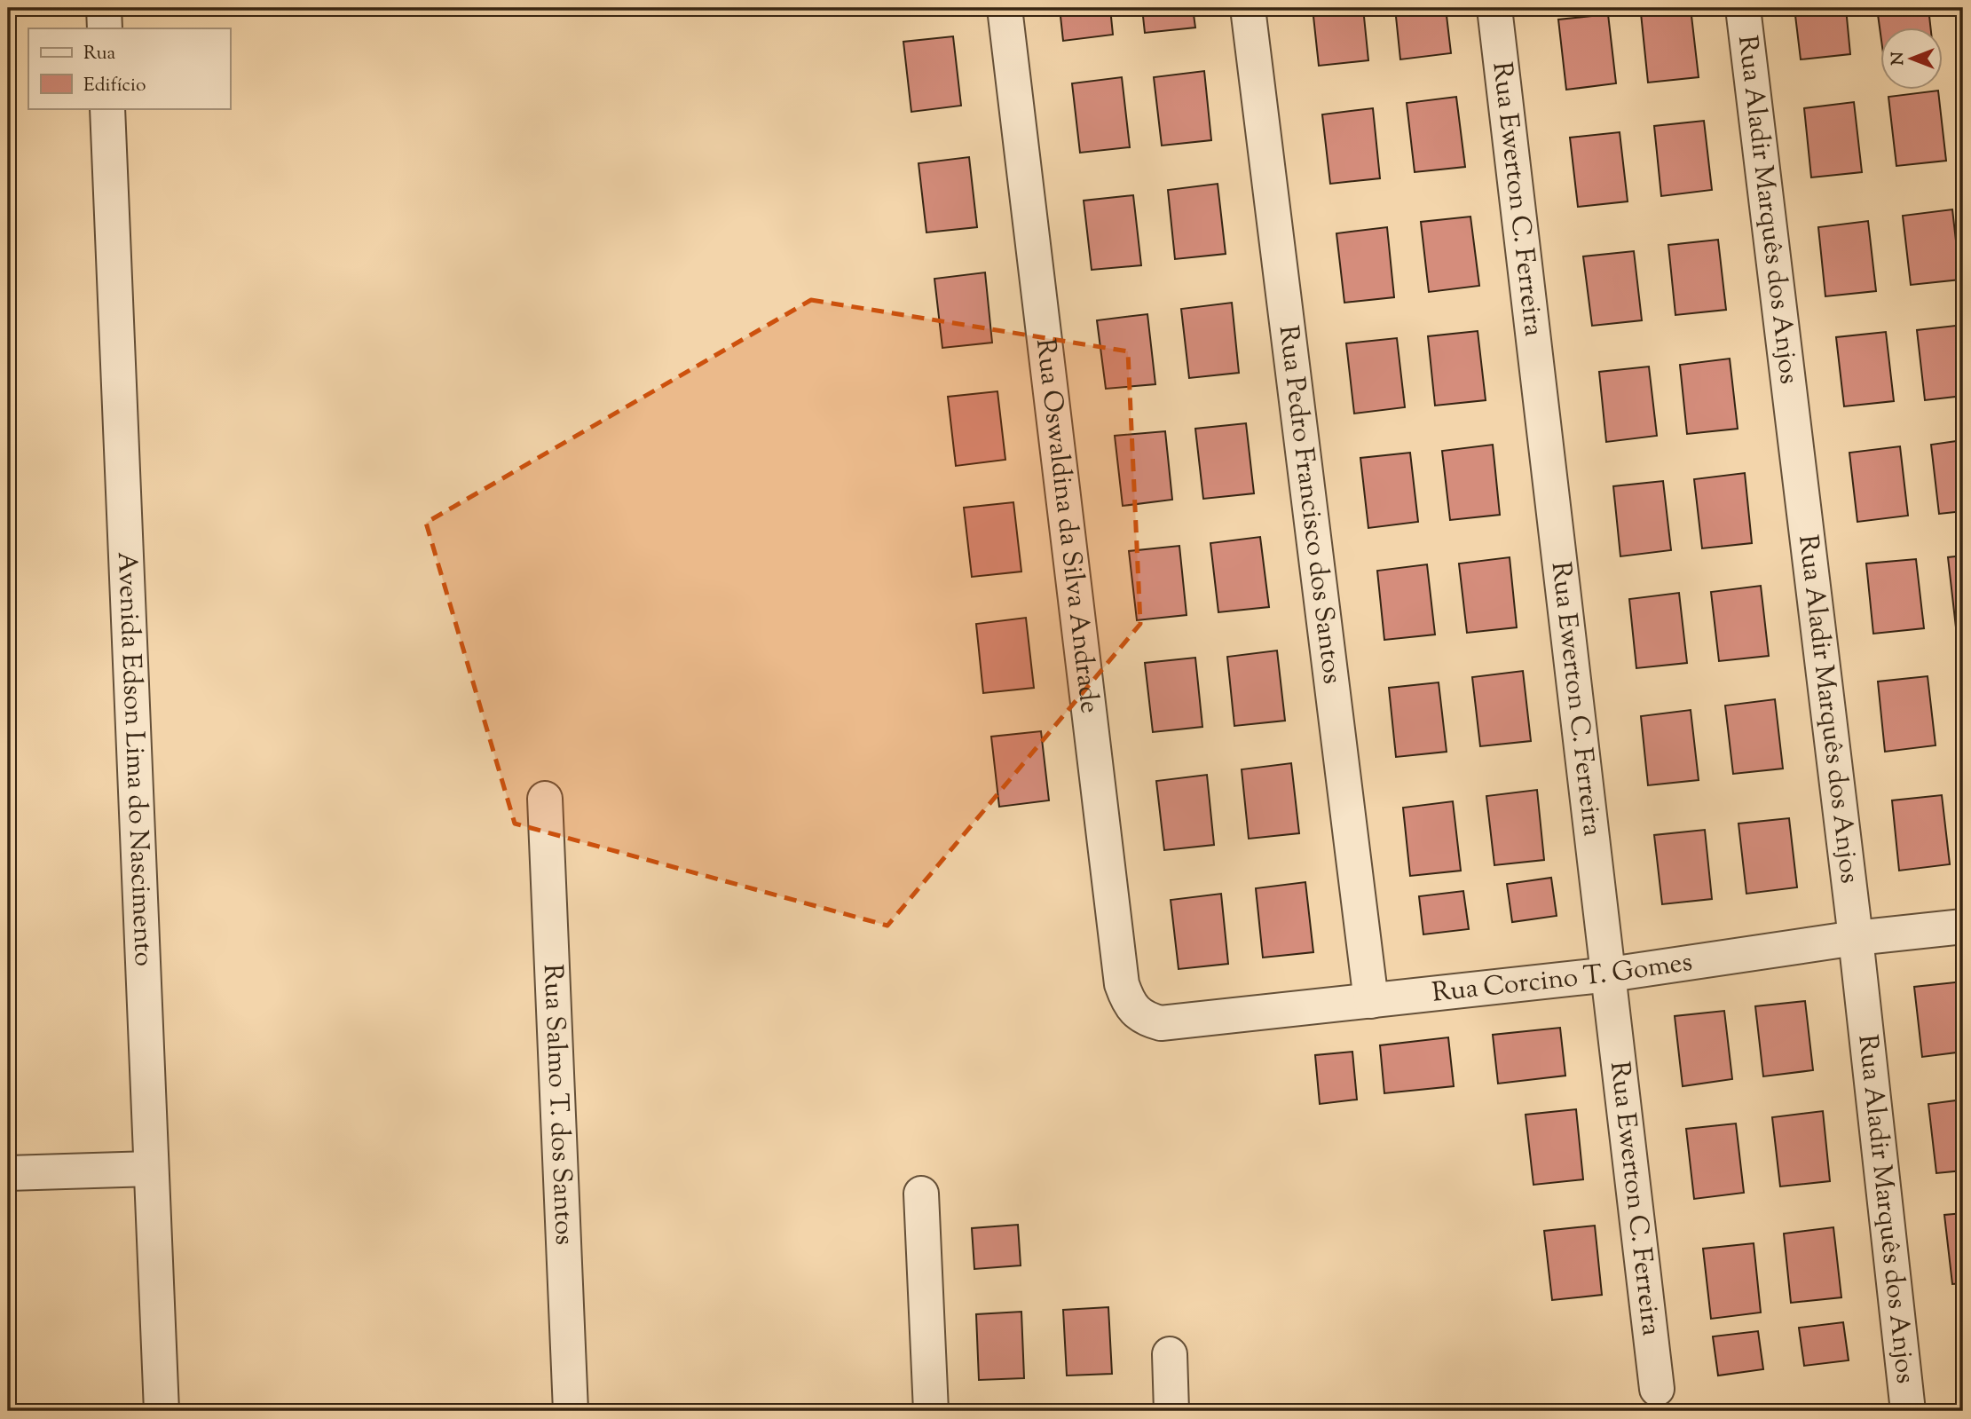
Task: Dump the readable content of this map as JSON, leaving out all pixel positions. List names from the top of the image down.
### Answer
{
  "streets": {
    "street": [
      "Rua Ewerton C. Ferreira",
      "Rua Aladir Marquês dos Anjos",
      "Rua Pedro Francisco dos Santos",
      "Rua Oswaldina da Silva Andrade",
      "Avenida Edson Lima do Nascimento",
      "Rua Corcino T. Gomes",
      "Rua Salmo T. dos Santos"
    ]
  },
  "crossings": [
    ["Rua Ewerton C. Ferreira", "Rua Corcino T. Gomes"],
    ["Rua Aladir Marquês dos Anjos", "Rua Corcino T. Gomes"],
    ["Rua Pedro Francisco dos Santos", "Rua Corcino T. Gomes"],
    ["Rua Oswaldina da Silva Andrade", "Rua Corcino T. Gomes"]
  ],
  "legend": ["Rua", "Edifício"],
  "north": "left"
}
